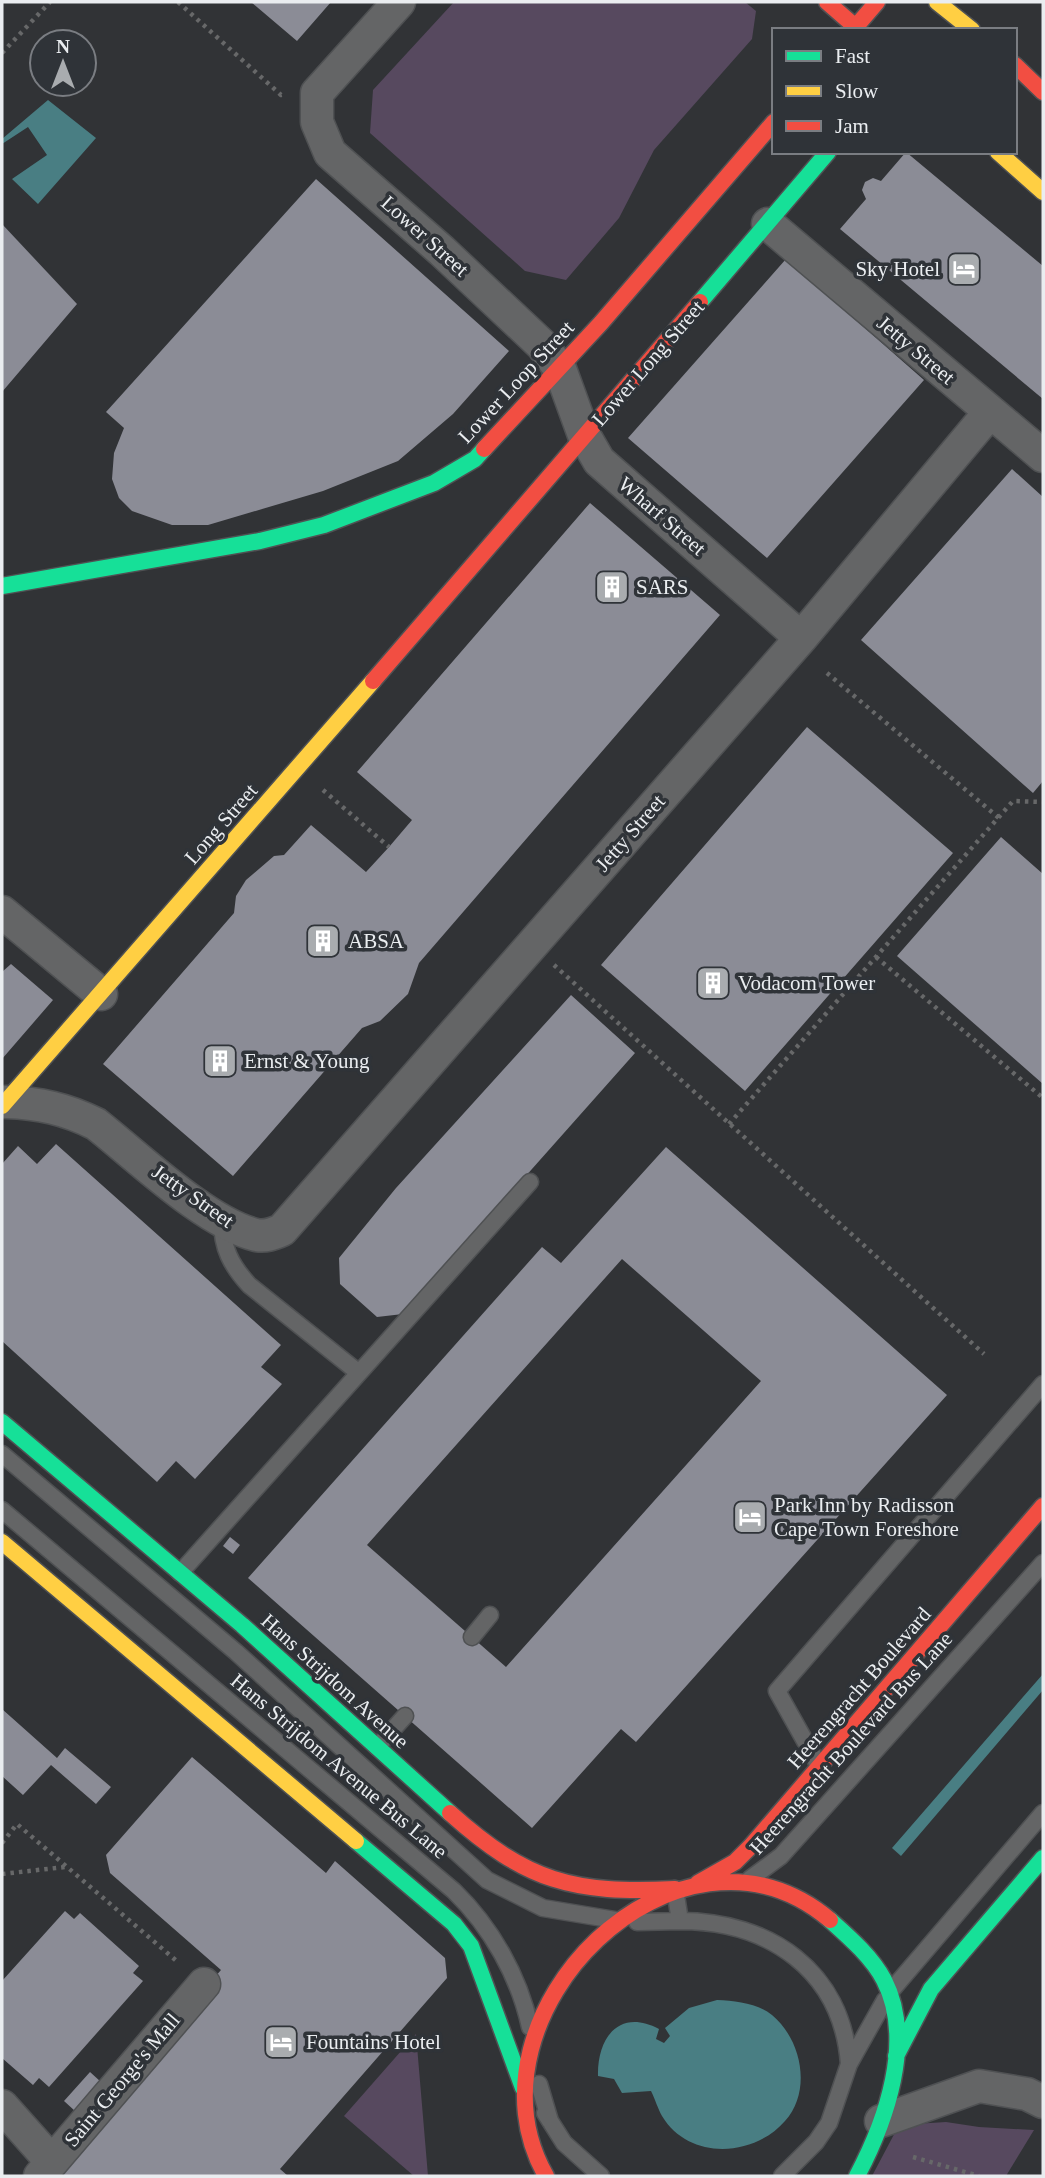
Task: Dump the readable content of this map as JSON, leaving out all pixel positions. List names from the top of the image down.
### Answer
{
  "streets": {
    "main road": [
      "Lower Long Street",
      "Lower Loop Street",
      "Hans Strijdom Avenue",
      "Heerengracht Boulevard"
    ],
    "street": [
      "Lower Street",
      "Jetty Street",
      "Wharf Street",
      "Saint George's Mall"
    ],
    "lane": ["Heerengracht Boulevard Bus Lane", "Hans Strijdom Avenue Bus Lane"]
  },
  "crossings": [
    ["Lower Street", "Lower Loop Street"],
    ["Lower Street", "Wharf Street"],
    ["Jetty Street", "Lower Long Street"],
    ["Jetty Street", "Wharf Street"],
    ["Lower Long Street", "Wharf Street"],
    ["Lower Loop Street", "Wharf Street"],
    ["Heerengracht Boulevard Bus Lane", "Hans Strijdom Avenue Bus Lane"]
  ],
  "places": {
    "hotel": ["Sky Hotel", "Park Inn by Radisson Cape Town Foreshore", "Fountains Hotel"],
    "building": [
      "SARS",
      "ABSA",
      "Vodacom Tower",
      "Ernst & Young"
    ]
  },
  "legend": ["Fast", "Slow", "Jam"],
  "north": "top"
}
